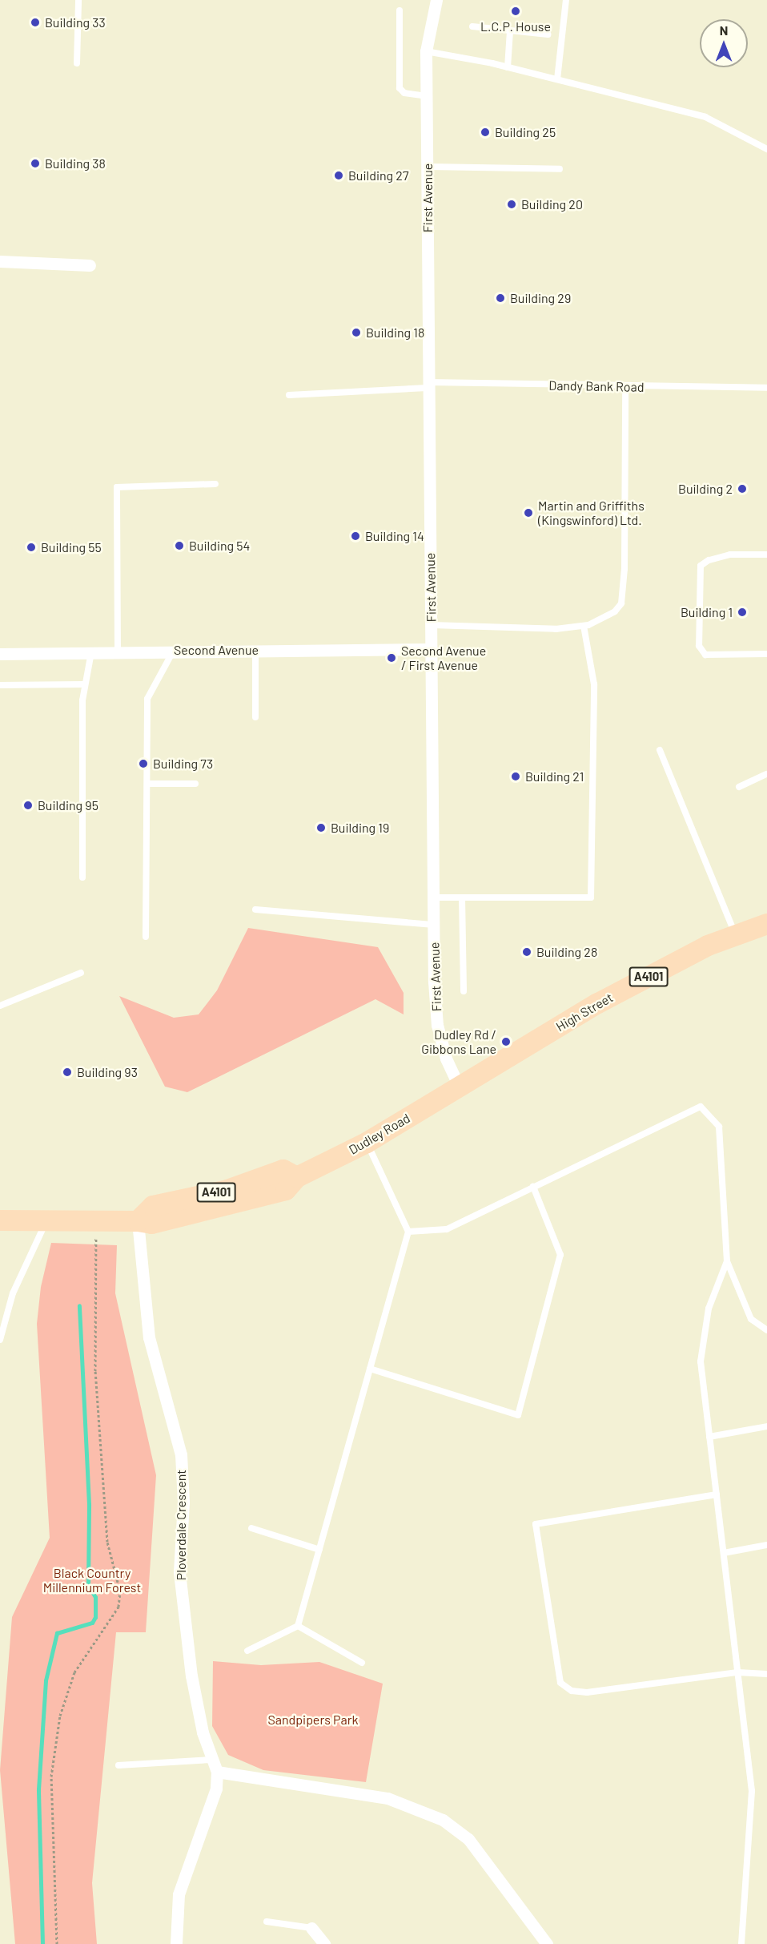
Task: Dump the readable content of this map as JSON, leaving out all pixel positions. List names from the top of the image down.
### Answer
{
  "streets": {
    "main road": ["A4101", "High Street", "Dudley Road"],
    "street": ["First Avenue", "Second Avenue", "Ploverdale Crescent"],
    "lane": ["Dandy Bank Road"]
  },
  "crossings": [
    ["First Avenue", "Dandy Bank Road"],
    ["First Avenue", "Second Avenue"],
    ["First Avenue", "High Street"],
    ["First Avenue", "Dudley Road"],
    ["High Street", "Dudley Road"],
    ["Dudley Road", "Ploverdale Crescent"]
  ],
  "parks": ["Black Country Millennium Forest", "Sandpipers Park"],
  "places": [
    "L.C.P. House",
    "Building 33",
    "Building 25",
    "Building 38",
    "Building 27",
    "Building 20",
    "Building 29",
    "Building 18",
    "Building 2",
    "Martin and Griffiths (Kingswinford) Ltd.",
    "Building 14",
    "Building 54",
    "Building 55",
    "Building 1",
    "Second Avenue / First Avenue",
    "Building 73",
    "Building 21",
    "Building 95",
    "Building 19",
    "Building 28",
    "Dudley Rd / Gibbons Lane",
    "Building 93"
  ],
  "north": "top"
}
